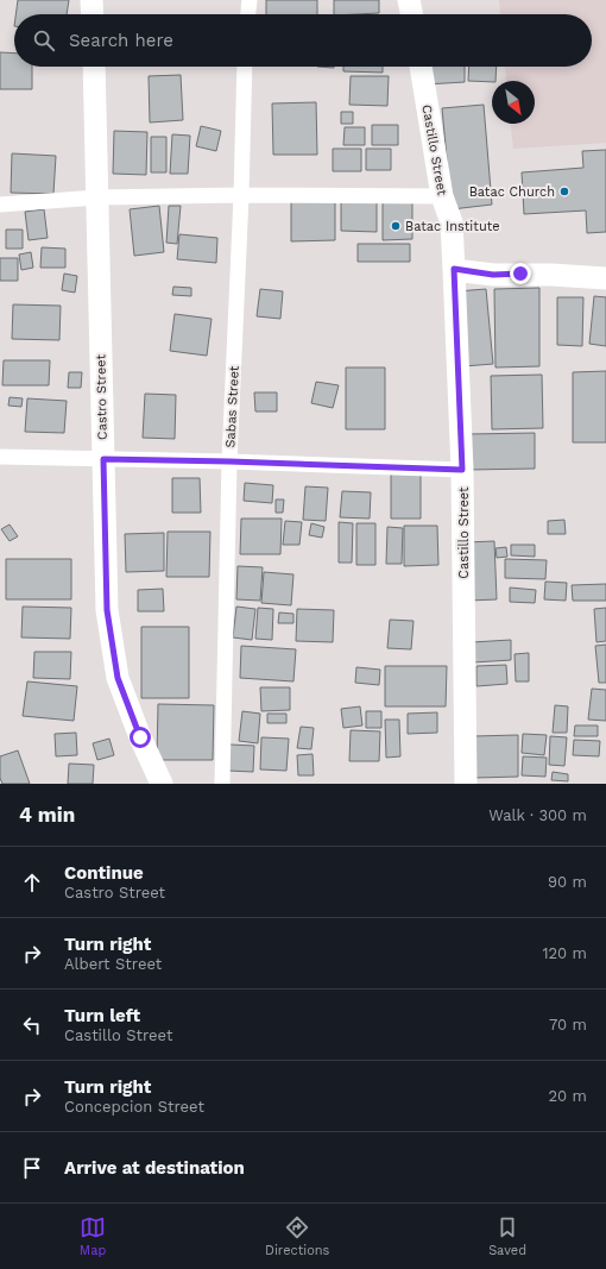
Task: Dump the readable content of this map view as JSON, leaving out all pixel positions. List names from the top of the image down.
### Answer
{
  "streets": {
    "street": ["Castillo Street", "Castro Street", "Sabas Street"]
  },
  "places": ["Batac Church", "Batac Institute"],
  "north": "bottom right",
  "page": {
    "search": "Search here",
    "heading": ["4 min", "Walk · 300 m"],
    "list": [
      ["Continue", "Castro Street", "90 m"],
      ["Turn right", "Albert Street", "120 m"],
      ["Turn left", "Castillo Street", "70 m"],
      ["Turn right", "Concepcion Street", "20 m"],
      "Arrive at destination"
    ],
    "nav": ["Map", "Directions", "Saved"]
  }
}
